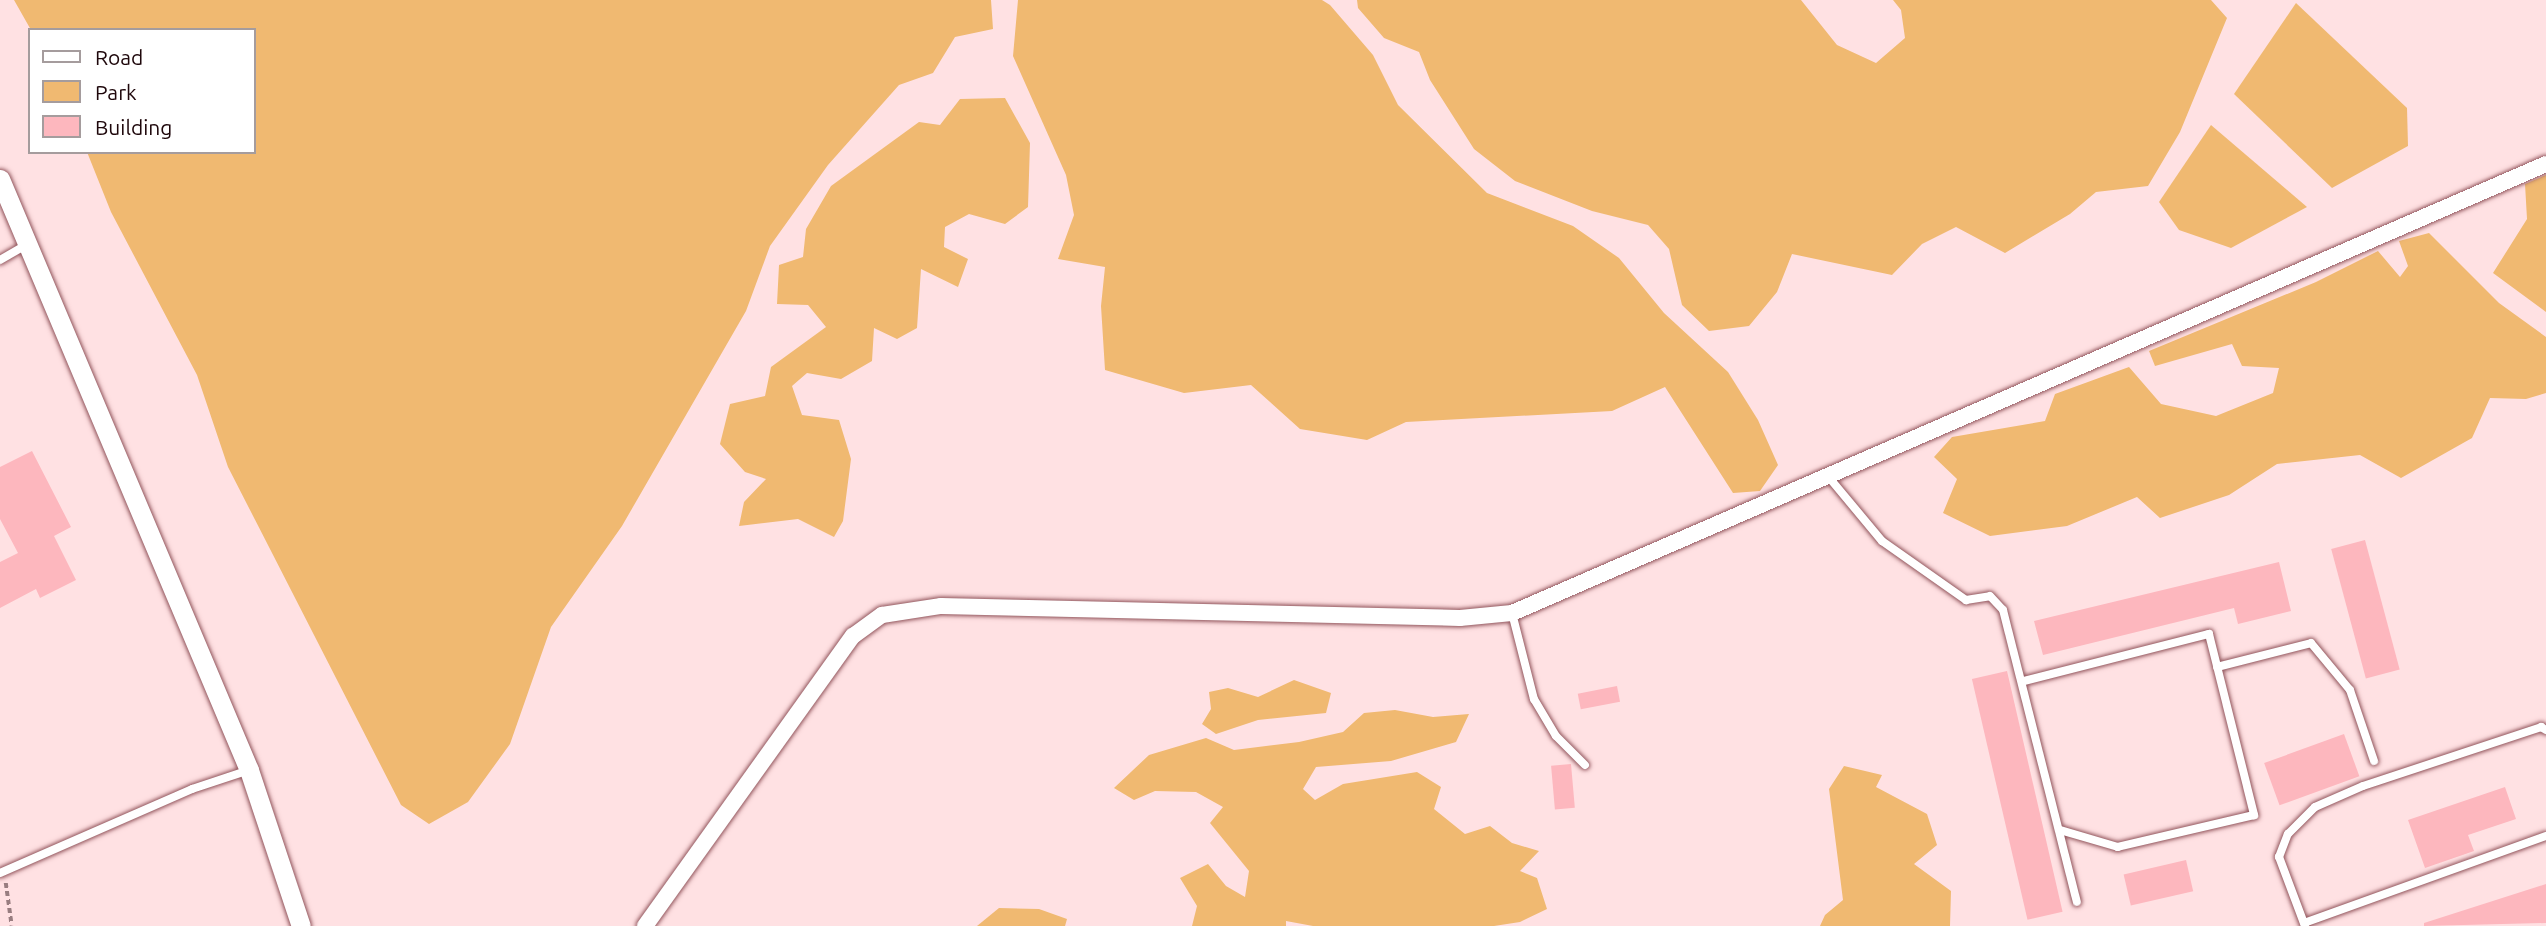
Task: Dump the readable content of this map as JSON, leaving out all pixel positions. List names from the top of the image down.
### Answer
{
  "legend": ["Road", "Park", "Building"]
}
